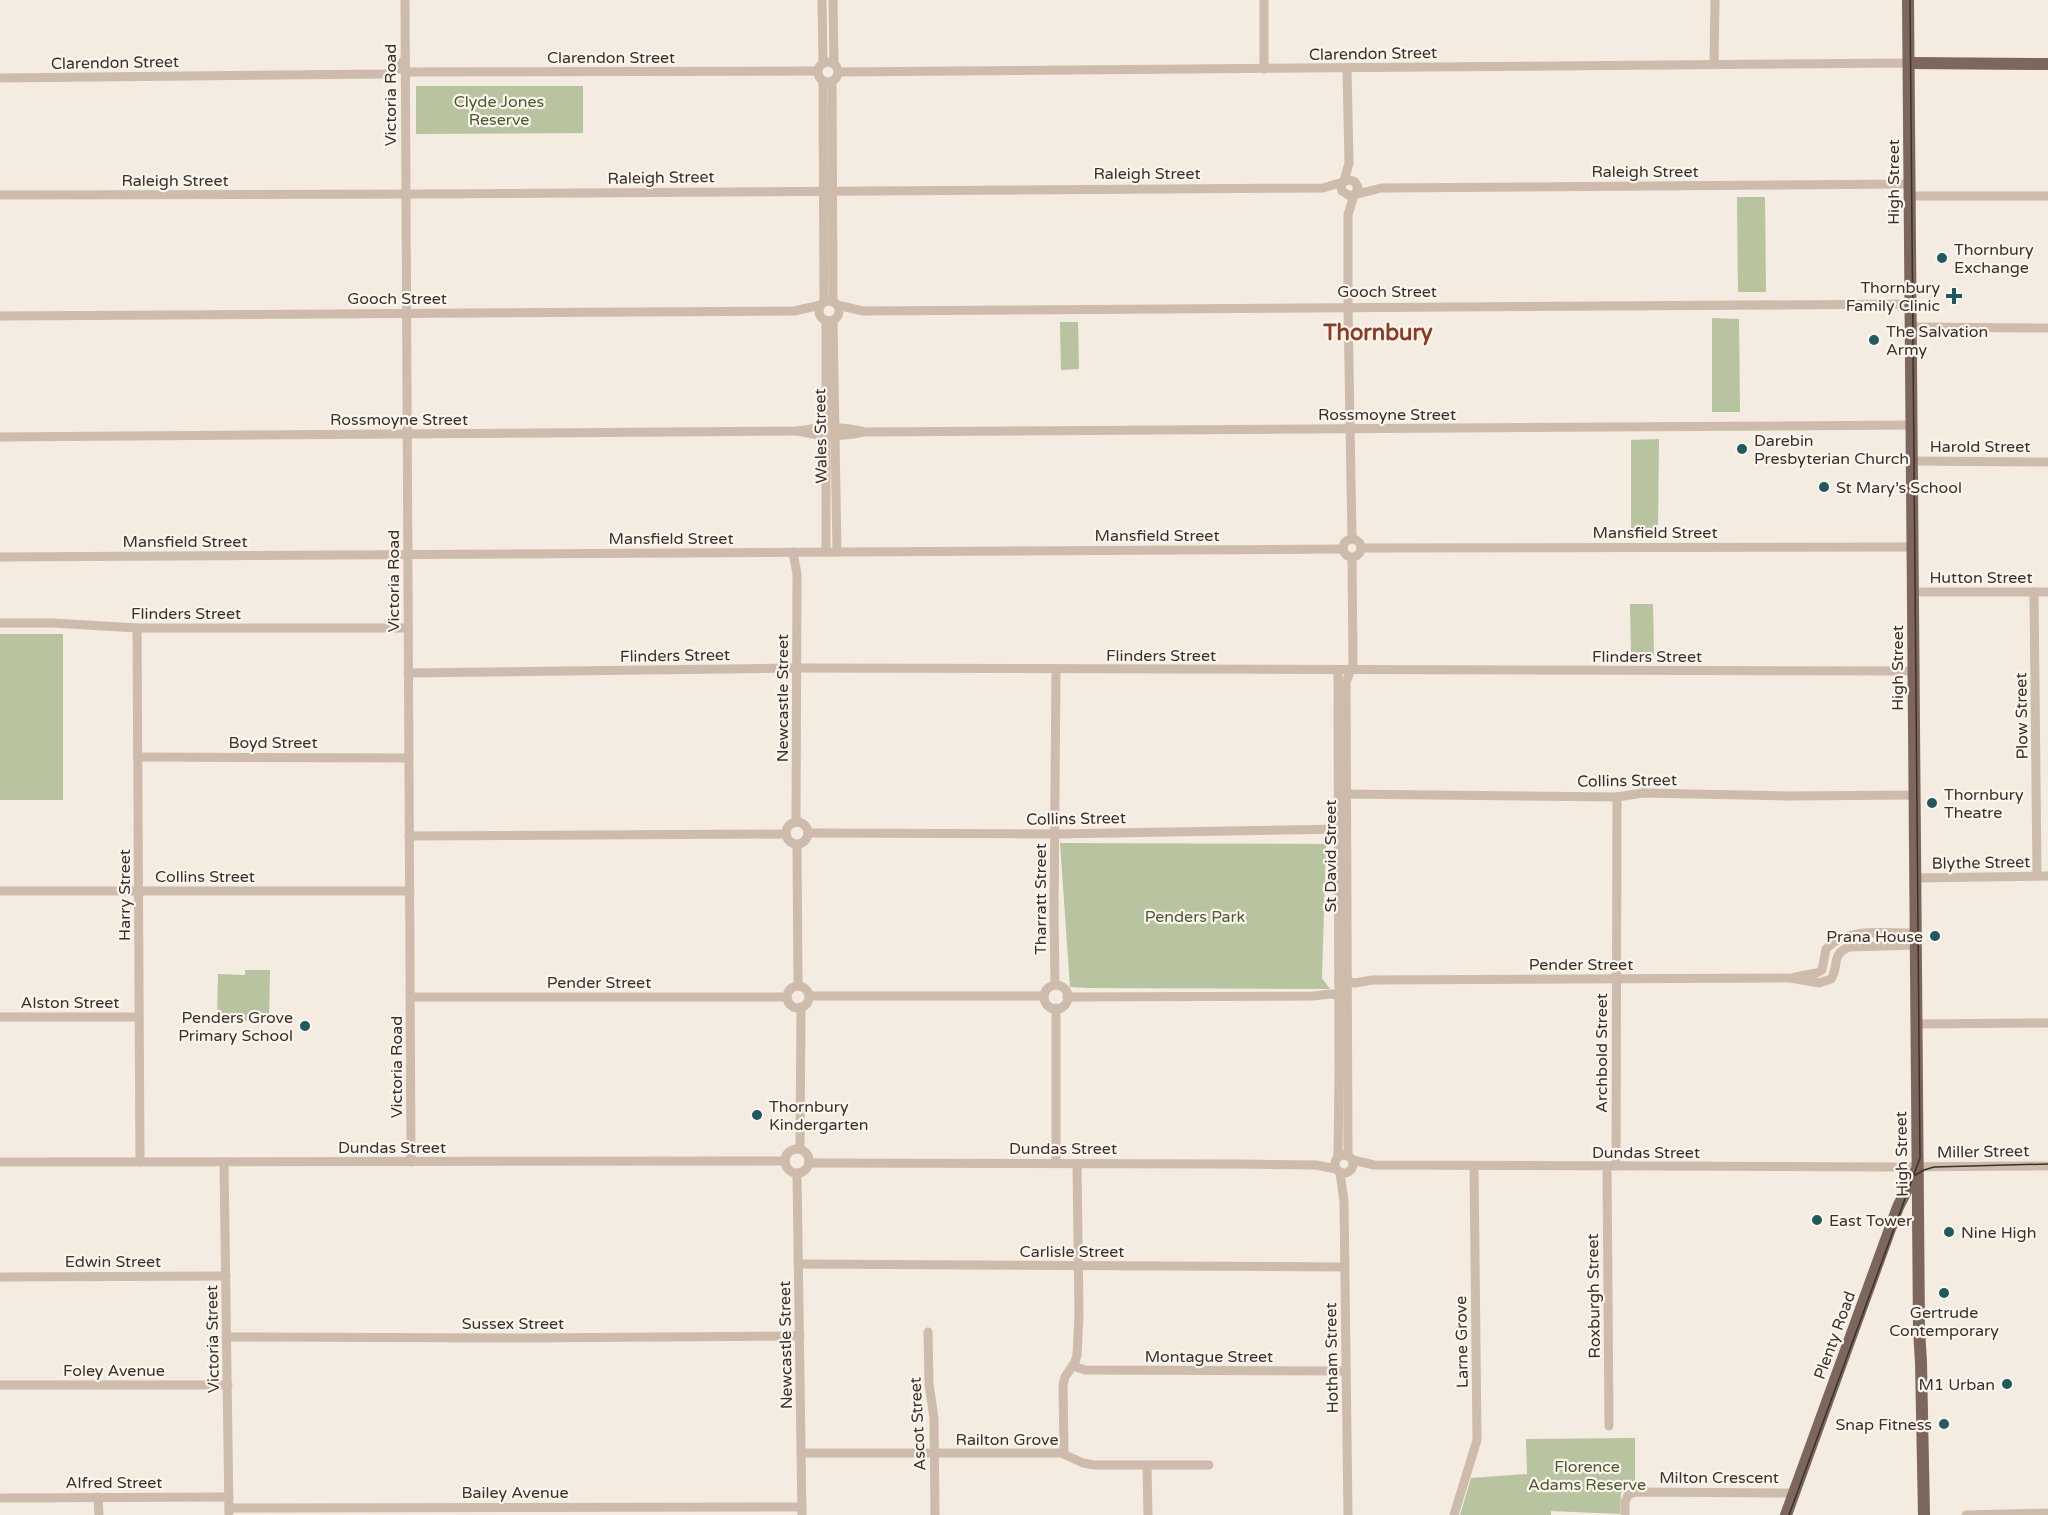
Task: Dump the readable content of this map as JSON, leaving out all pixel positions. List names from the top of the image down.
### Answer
{
  "streets": {
    "main road": ["High Street", "Plenty Road"],
    "street": [
      "Clarendon Street",
      "Victoria Road",
      "Raleigh Street",
      "Gooch Street",
      "Rossmoyne Street",
      "Wales Street",
      "Harold Street",
      "Mansfield Street",
      "Hutton Street",
      "Flinders Street",
      "Newcastle Street",
      "Plow Street",
      "Boyd Street",
      "Collins Street",
      "St David Street",
      "Blythe Street",
      "Harry Street",
      "Tharratt Street",
      "Pender Street",
      "Alston Street",
      "Archbold Street",
      "Dundas Street",
      "Miller Street",
      "Carlisle Street",
      "Edwin Street",
      "Roxburgh Street",
      "Sussex Street",
      "Victoria Street",
      "Larne Grove",
      "Montague Street",
      "Hotham Street",
      "Foley Avenue",
      "Ascot Street",
      "Railton Grove",
      "Milton Crescent",
      "Alfred Street",
      "Bailey Avenue"
    ]
  },
  "crossings": [
    ["Clarendon Street", "Victoria Road"],
    ["Clarendon Street", "High Street"],
    ["Victoria Road", "Raleigh Street"],
    ["Victoria Road", "Gooch Street"],
    ["Victoria Road", "Rossmoyne Street"],
    ["Victoria Road", "Mansfield Street"],
    ["Victoria Road", "Flinders Street"],
    ["Victoria Road", "Boyd Street"],
    ["Victoria Road", "Collins Street"],
    ["Victoria Road", "Pender Street"],
    ["Victoria Road", "Dundas Street"],
    ["Raleigh Street", "High Street"],
    ["High Street", "Gooch Street"],
    ["High Street", "Rossmoyne Street"],
    ["High Street", "Harold Street"],
    ["High Street", "Mansfield Street"],
    ["High Street", "Hutton Street"],
    ["High Street", "Flinders Street"],
    ["High Street", "Collins Street"],
    ["High Street", "Blythe Street"],
    ["High Street", "Pender Street"],
    ["High Street", "Dundas Street"],
    ["High Street", "Miller Street"],
    ["High Street", "Plenty Road"],
    ["Gooch Street", "Wales Street"],
    ["Rossmoyne Street", "Wales Street"],
    ["Wales Street", "Mansfield Street"],
    ["Mansfield Street", "Newcastle Street"],
    ["Mansfield Street", "St David Street"],
    ["Hutton Street", "Plow Street"],
    ["Flinders Street", "Newcastle Street"],
    ["Flinders Street", "St David Street"],
    ["Flinders Street", "Harry Street"],
    ["Flinders Street", "Tharratt Street"],
    ["Newcastle Street", "Collins Street"],
    ["Newcastle Street", "Dundas Street"],
    ["Newcastle Street", "Carlisle Street"],
    ["Newcastle Street", "Sussex Street"],
    ["Newcastle Street", "Railton Grove"],
    ["Newcastle Street", "Bailey Avenue"],
    ["Plow Street", "Blythe Street"],
    ["Boyd Street", "Harry Street"],
    ["Collins Street", "St David Street"],
    ["Collins Street", "Harry Street"],
    ["Collins Street", "Tharratt Street"],
    ["Collins Street", "Archbold Street"],
    ["St David Street", "Pender Street"],
    ["St David Street", "Dundas Street"],
    ["St David Street", "Hotham Street"],
    ["Harry Street", "Alston Street"],
    ["Harry Street", "Dundas Street"],
    ["Pender Street", "Archbold Street"],
    ["Archbold Street", "Dundas Street"],
    ["Archbold Street", "Roxburgh Street"],
    ["Dundas Street", "Miller Street"],
    ["Dundas Street", "Roxburgh Street"],
    ["Dundas Street", "Plenty Road"],
    ["Dundas Street", "Victoria Street"],
    ["Dundas Street", "Larne Grove"],
    ["Dundas Street", "Hotham Street"],
    ["Miller Street", "Plenty Road"],
    ["Carlisle Street", "Hotham Street"],
    ["Edwin Street", "Victoria Street"],
    ["Sussex Street", "Victoria Street"],
    ["Plenty Road", "Milton Crescent"],
    ["Victoria Street", "Foley Avenue"],
    ["Victoria Street", "Alfred Street"],
    ["Victoria Street", "Bailey Avenue"],
    ["Montague Street", "Hotham Street"],
    ["Ascot Street", "Railton Grove"]
  ],
  "districts": ["Thornbury"],
  "parks": ["Clyde Jones Reserve", "Penders Park", "Florence Adams Reserve"],
  "places": {
    "other": [
      "Thornbury Exchange",
      "The Salvation Army",
      "Darebin Presbyterian Church",
      "St Mary’s School",
      "Thornbury Theatre",
      "Prana House",
      "Penders Grove Primary School",
      "Thornbury Kindergarten",
      "East Tower",
      "Nine High",
      "Gertrude Contemporary",
      "M1 Urban",
      "Snap Fitness"
    ],
    "health": ["Thornbury Family Clinic"]
  }
}
